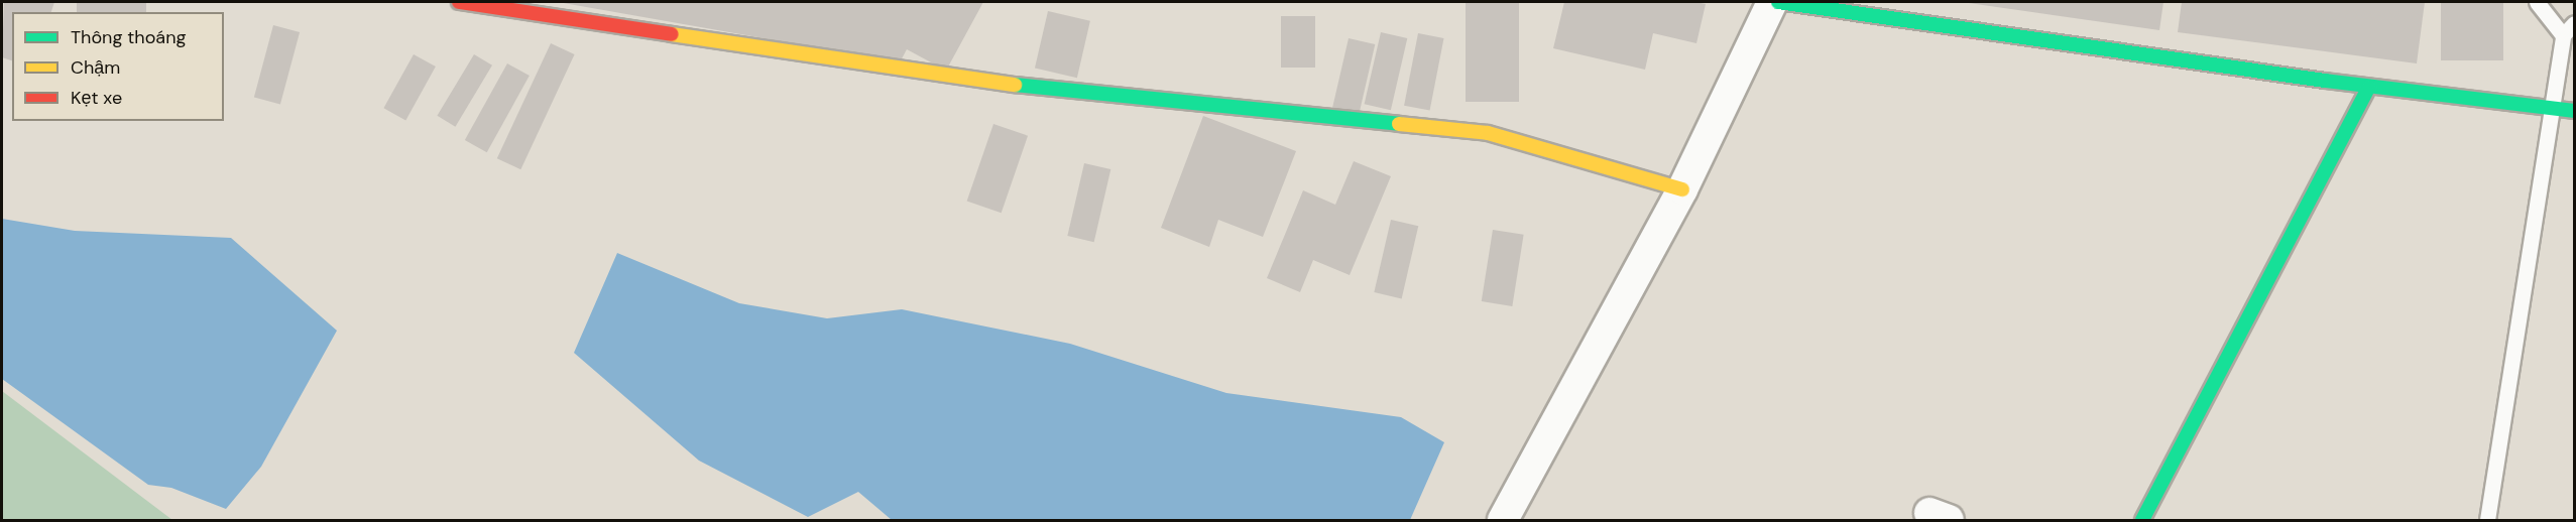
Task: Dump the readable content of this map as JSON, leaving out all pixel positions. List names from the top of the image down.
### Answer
{
  "legend": ["Thông thoáng", "Chậm", "Kẹt xe"]
}
